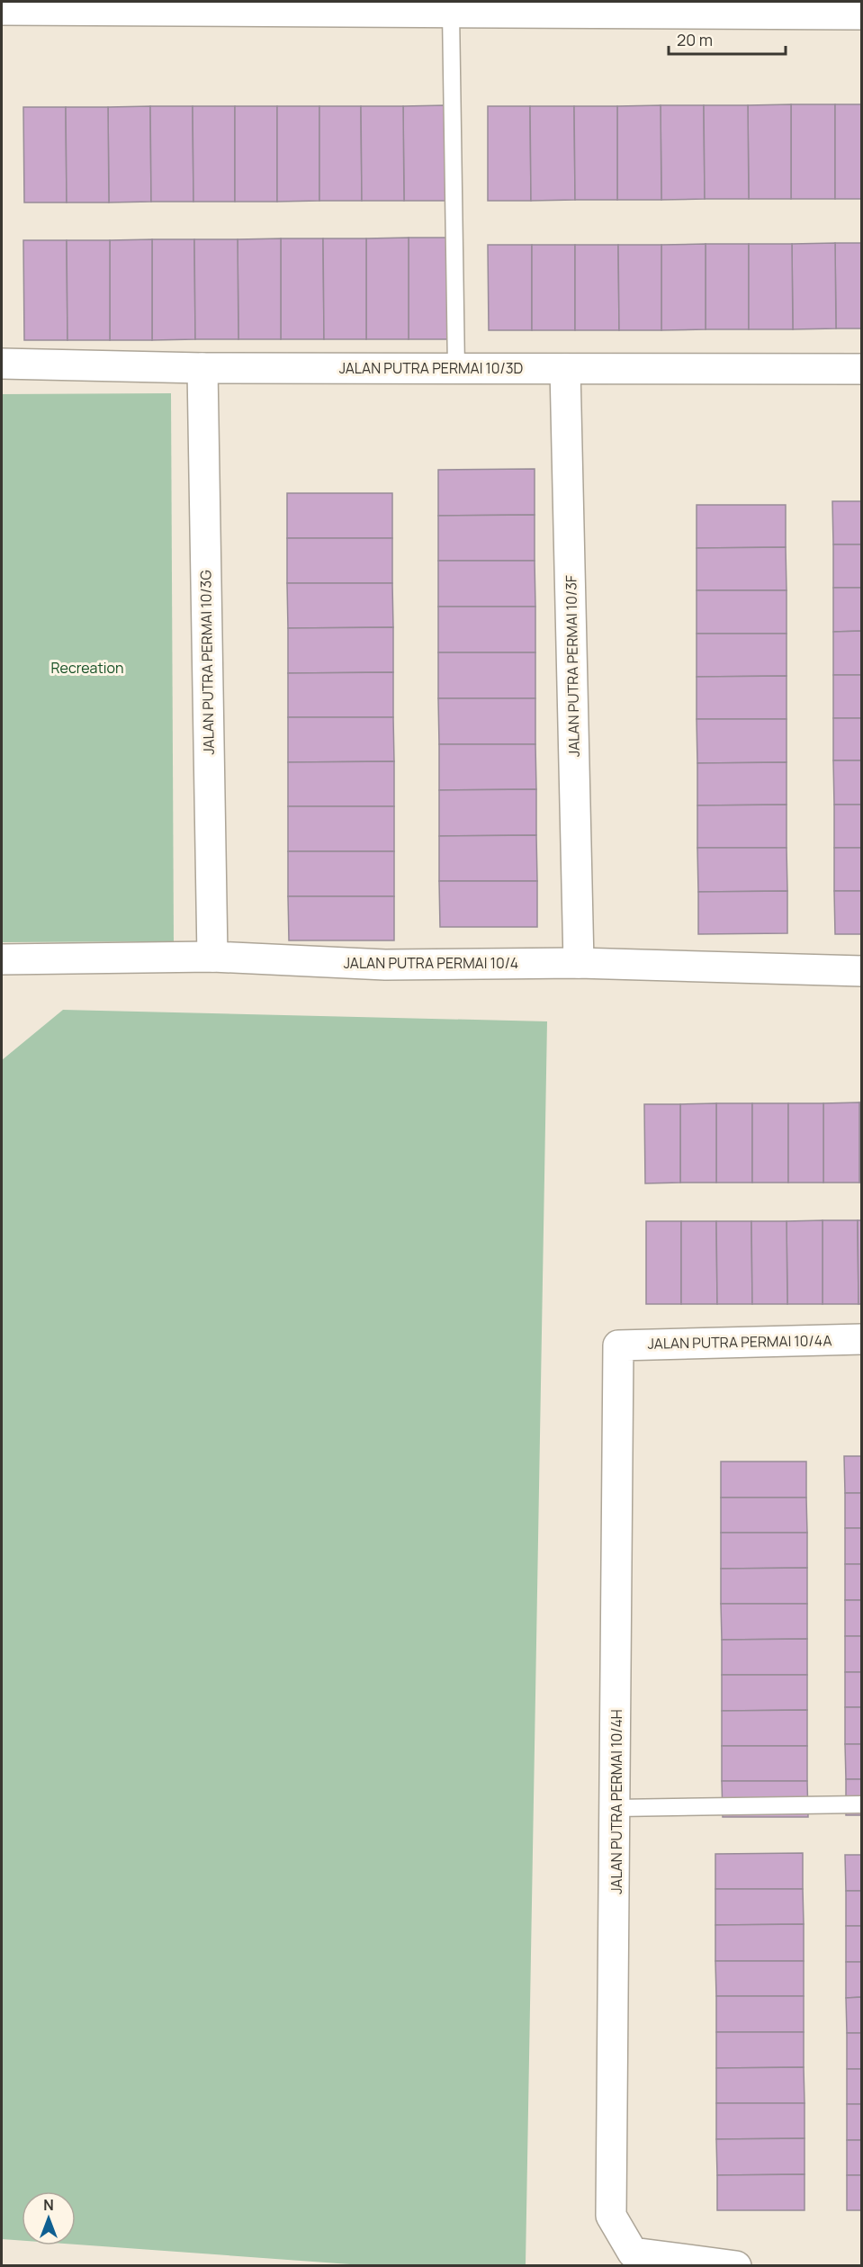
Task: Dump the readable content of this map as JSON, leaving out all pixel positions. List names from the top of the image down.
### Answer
{
  "streets": {
    "street": [
      "JALAN PUTRA PERMAI 10/3D",
      "JALAN PUTRA PERMAI 10/3G",
      "JALAN PUTRA PERMAI 10/3F",
      "JALAN PUTRA PERMAI 10/4",
      "JALAN PUTRA PERMAI 10/4A",
      "JALAN PUTRA PERMAI 10/4H"
    ]
  },
  "crossings": [
    ["JALAN PUTRA PERMAI 10/3D", "JALAN PUTRA PERMAI 10/3G"],
    ["JALAN PUTRA PERMAI 10/3D", "JALAN PUTRA PERMAI 10/3F"],
    ["JALAN PUTRA PERMAI 10/3G", "JALAN PUTRA PERMAI 10/4"],
    ["JALAN PUTRA PERMAI 10/3F", "JALAN PUTRA PERMAI 10/4"],
    ["JALAN PUTRA PERMAI 10/4A", "JALAN PUTRA PERMAI 10/4H"]
  ],
  "parks": ["Recreation"],
  "scale_bar": "20 m",
  "north": "top"
}
